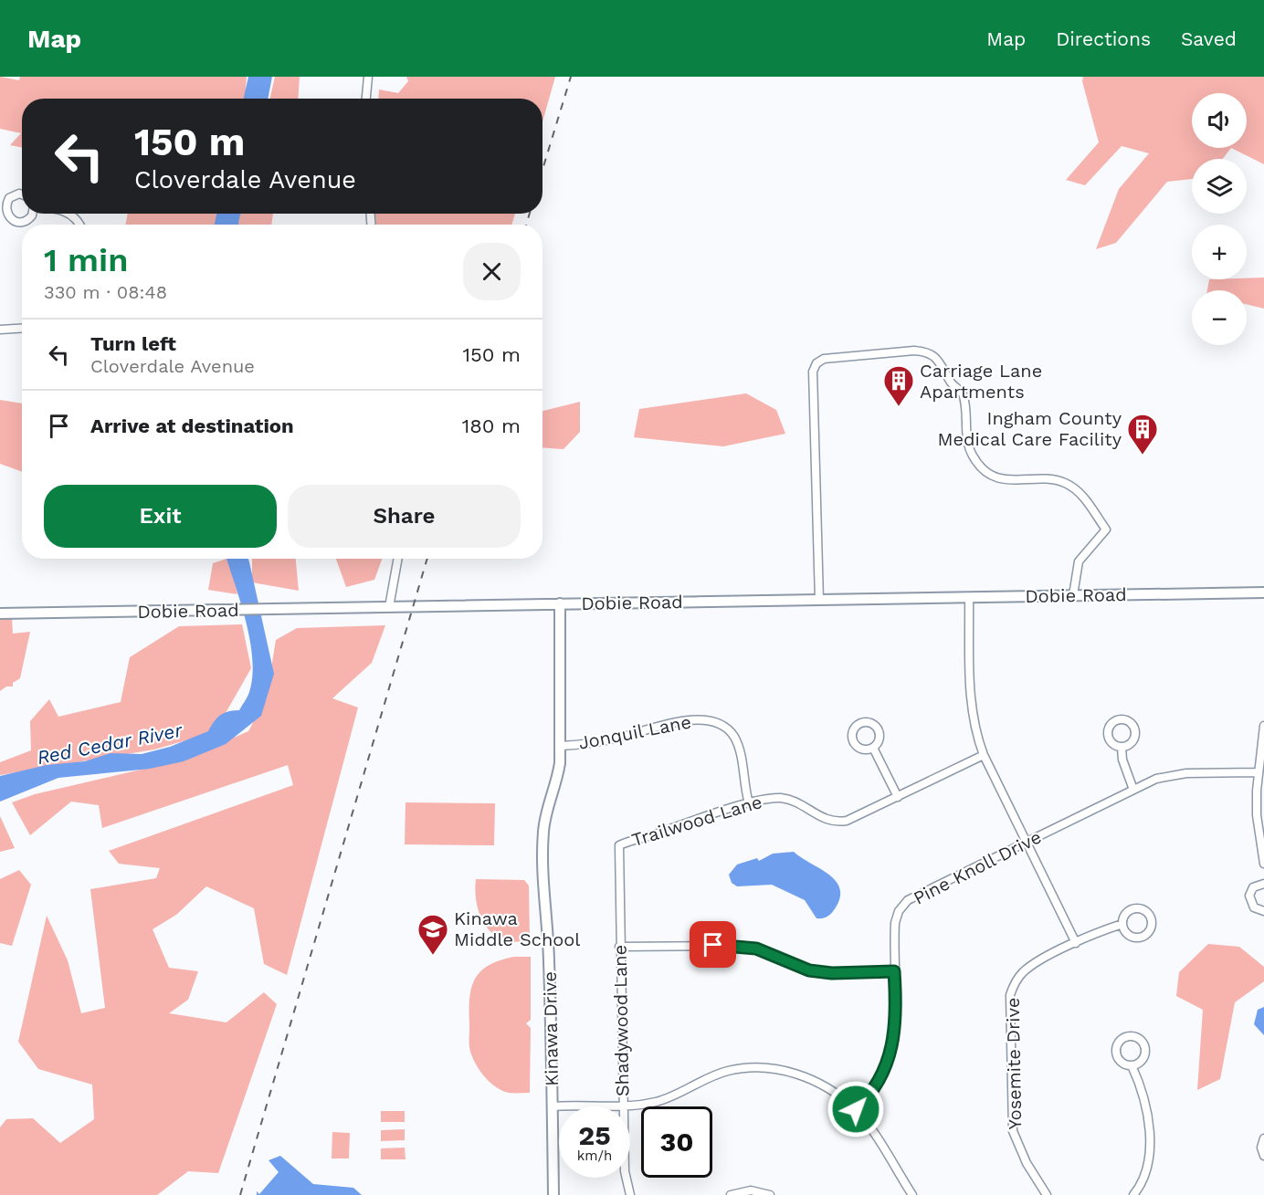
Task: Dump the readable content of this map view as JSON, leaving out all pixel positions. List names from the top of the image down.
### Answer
{
  "streets": {
    "street": [
      "Dobie Road",
      "Jonquil Lane",
      "Trailwood Lane",
      "Pine Knoll Drive",
      "Shadywood Lane",
      "Kinawa Drive",
      "Yosemite Drive"
    ]
  },
  "crossings": [
    ["Dobie Road", "Kinawa Drive"],
    ["Jonquil Lane", "Trailwood Lane"],
    ["Jonquil Lane", "Kinawa Drive"],
    ["Trailwood Lane", "Shadywood Lane"]
  ],
  "water": ["Red Cedar River"],
  "places": {
    "building": ["Carriage Lane Apartments", "Ingham County Medical Care Facility"],
    "school or university": ["Kinawa Middle School"]
  },
  "page": {
    "header": "Map",
    "nav": ["Map", "Directions", "Saved"],
    "map_buttons": ["+", "−"],
    "turn": ["150 m", "Cloverdale Avenue"],
    "heading": ["1 min", "330 m · 08:48"],
    "list": [
      {
        "name": "Turn left",
        "note": "Cloverdale Avenue",
        "value": "150 m"
      },
      {
        "name": "Arrive at destination",
        "value": "180 m"
      }
    ],
    "buttons": ["Exit", "Share"],
    "speed": "25 km/h",
    "limit": "30"
  }
}
